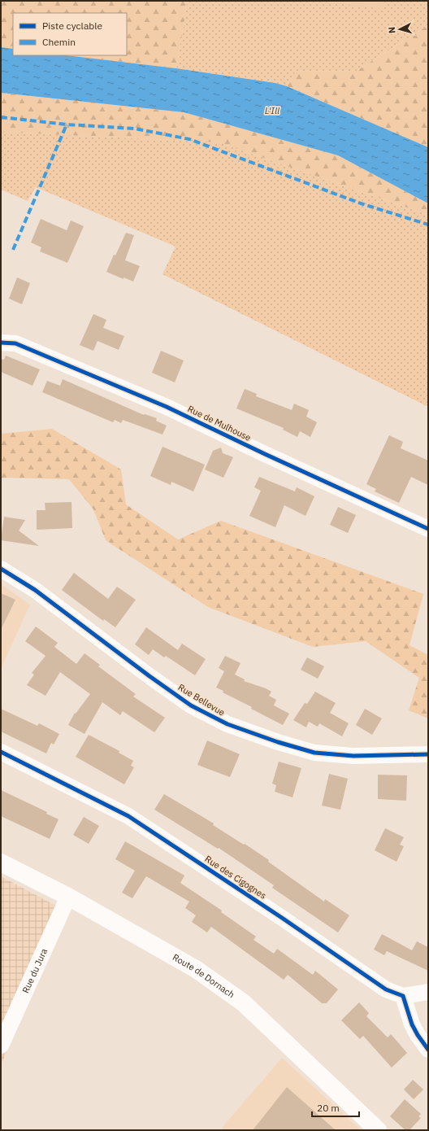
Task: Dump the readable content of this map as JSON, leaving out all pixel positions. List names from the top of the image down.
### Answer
{
  "streets": {
    "main road": ["Route de Dornach"],
    "street": [
      "Rue de Mulhouse",
      "Rue Bellevue",
      "Rue des Cigognes",
      "Rue du Jura"
    ]
  },
  "crossings": [
    ["Rue du Jura", "Route de Dornach"]
  ],
  "water": ["L'Ill"],
  "legend": ["Piste cyclable", "Chemin"],
  "scale_bar": "20 m",
  "north": "left"
}
